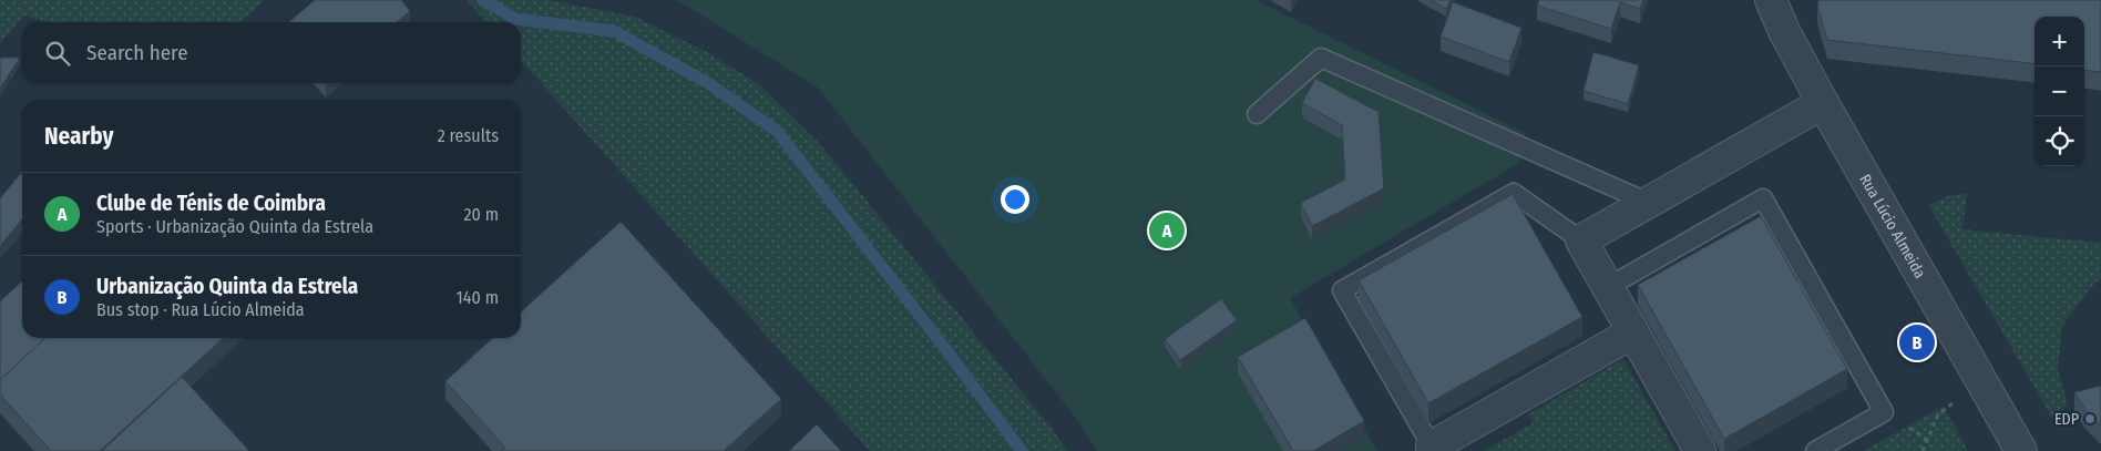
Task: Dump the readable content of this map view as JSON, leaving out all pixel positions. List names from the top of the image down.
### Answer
{
  "streets": {
    "street": ["Rua Lúcio Almeida"]
  },
  "places": ["EDP"],
  "page": {
    "map_buttons": ["+", "−"],
    "search": "Search here",
    "heading": ["Nearby", "2 results"],
    "list": [
      {
        "mark": "A",
        "name": "Clube de Ténis de Coimbra",
        "note": "Sports · Urbanização Quinta da Estrela",
        "value": "20 m"
      },
      {
        "mark": "B",
        "name": "Urbanização Quinta da Estrela",
        "note": "Bus stop · Rua Lúcio Almeida",
        "value": "140 m"
      }
    ],
    "pins": ["A", "B"]
  }
}
